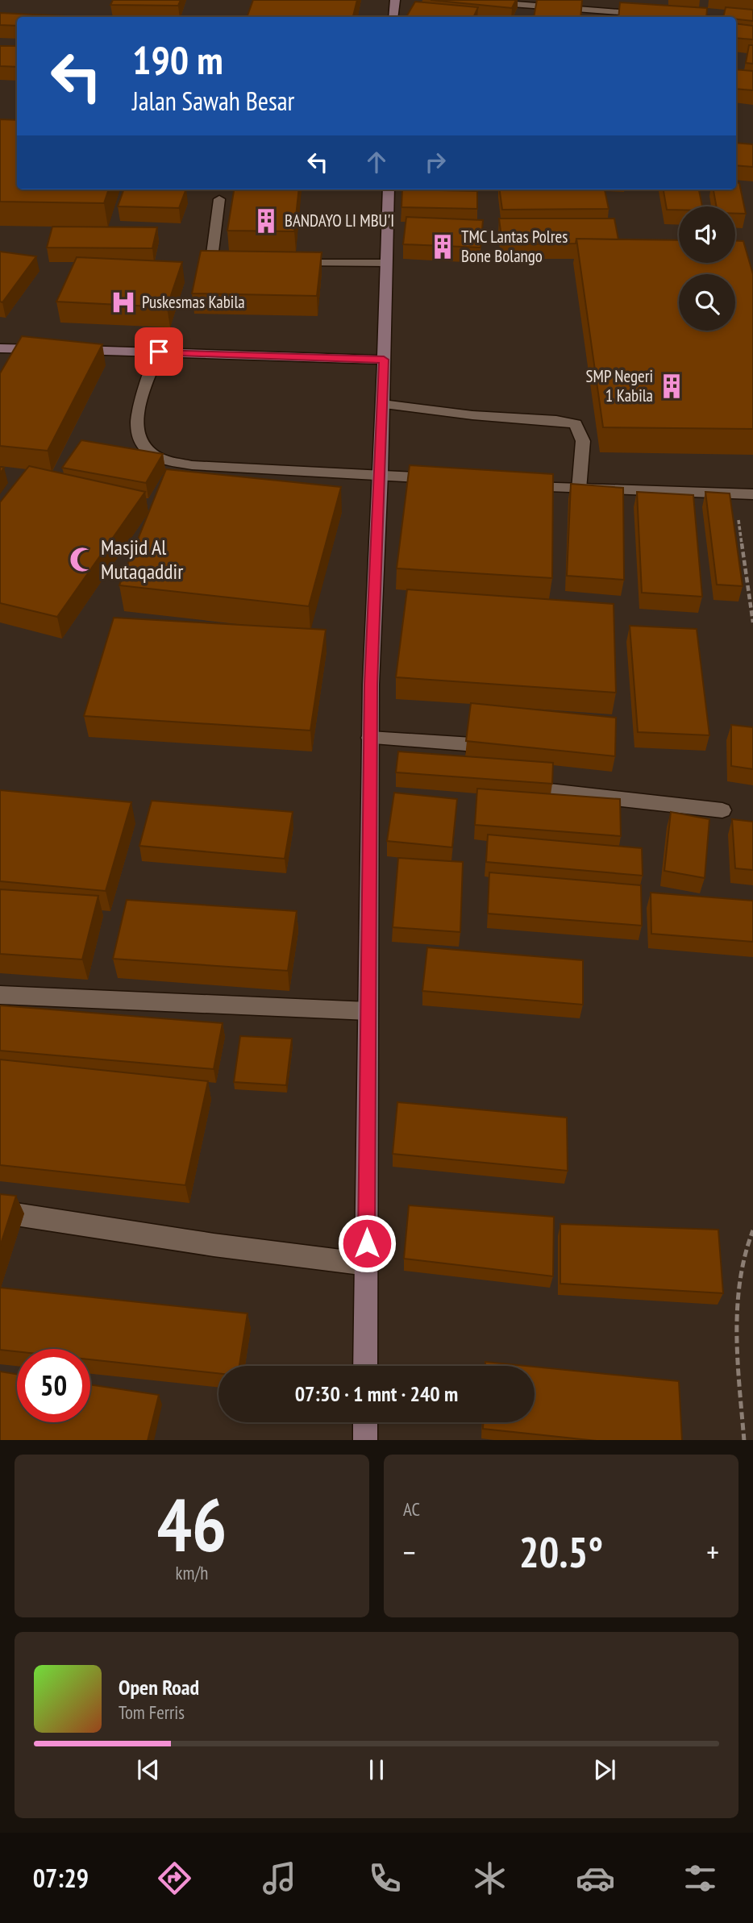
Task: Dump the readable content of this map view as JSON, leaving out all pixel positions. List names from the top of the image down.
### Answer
{
  "places": {
    "building": ["BANDAYO LI MBU'I", "TMC Lantas Polres Bone Bolango", "SMP Negeri 1 Kabila"],
    "hospital": ["Puskesmas Kabila"],
    "mosque": ["Masjid Al Mutaqaddir"]
  },
  "page": {
    "turn": ["190 m", "Jalan Sawah Besar"],
    "limit": "50",
    "trip": "07:30 · 1 mnt · 240 m",
    "tile": [
      ["46", "km/h"],
      "AC"
    ],
    "heat": ["−", "20.5°", "+"],
    "song": ["Open Road", "Tom Ferris"],
    "tabs": "07:29"
  }
}
